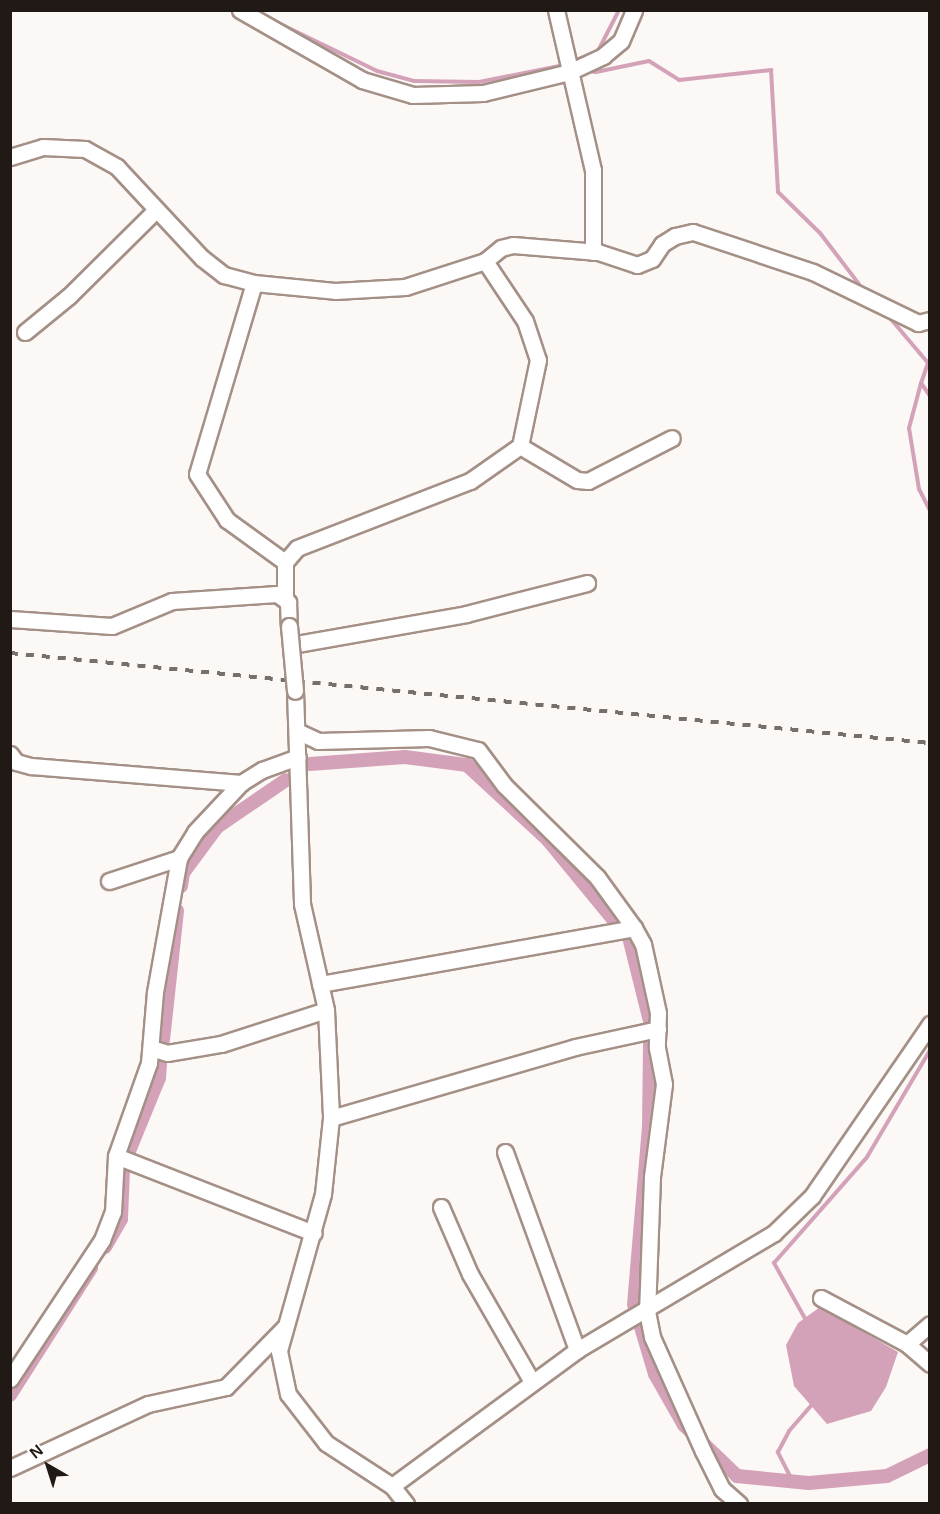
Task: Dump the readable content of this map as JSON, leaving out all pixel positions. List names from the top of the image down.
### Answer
{
  "north": "top left"
}
